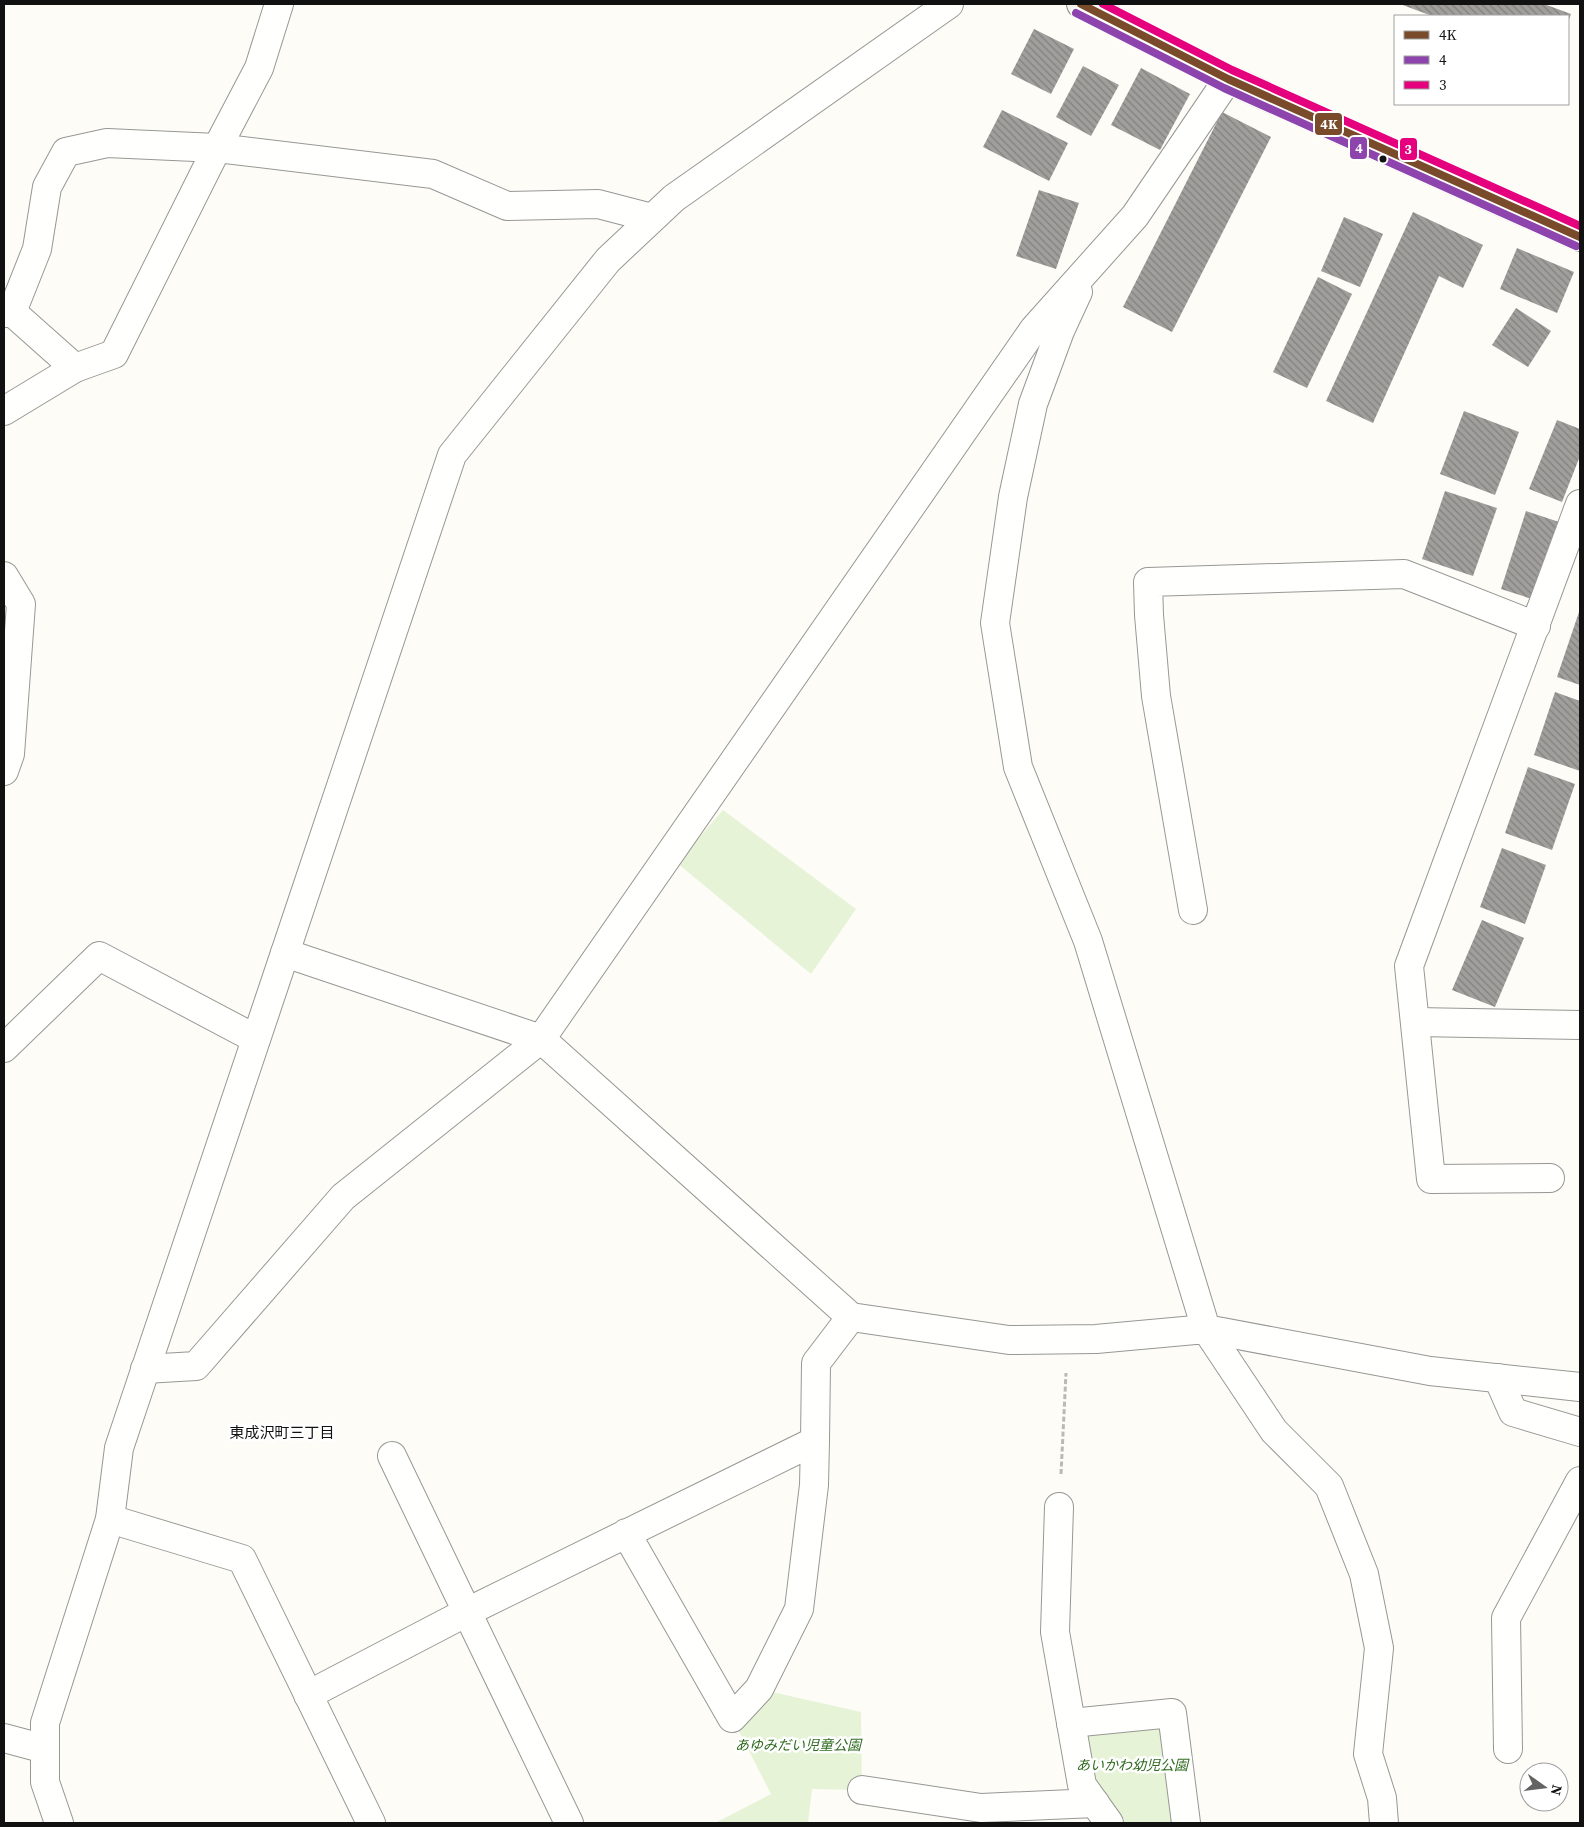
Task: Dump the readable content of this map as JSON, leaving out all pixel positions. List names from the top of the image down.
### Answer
{
  "districts": ["東成沢町三丁目"],
  "parks": ["あゆみだい児童公園", "あいかわ幼児公園"],
  "lines": ["transit line 4K", "transit line 3", "transit line 4"],
  "legend": ["4K", "4", "3"],
  "north": "right"
}
